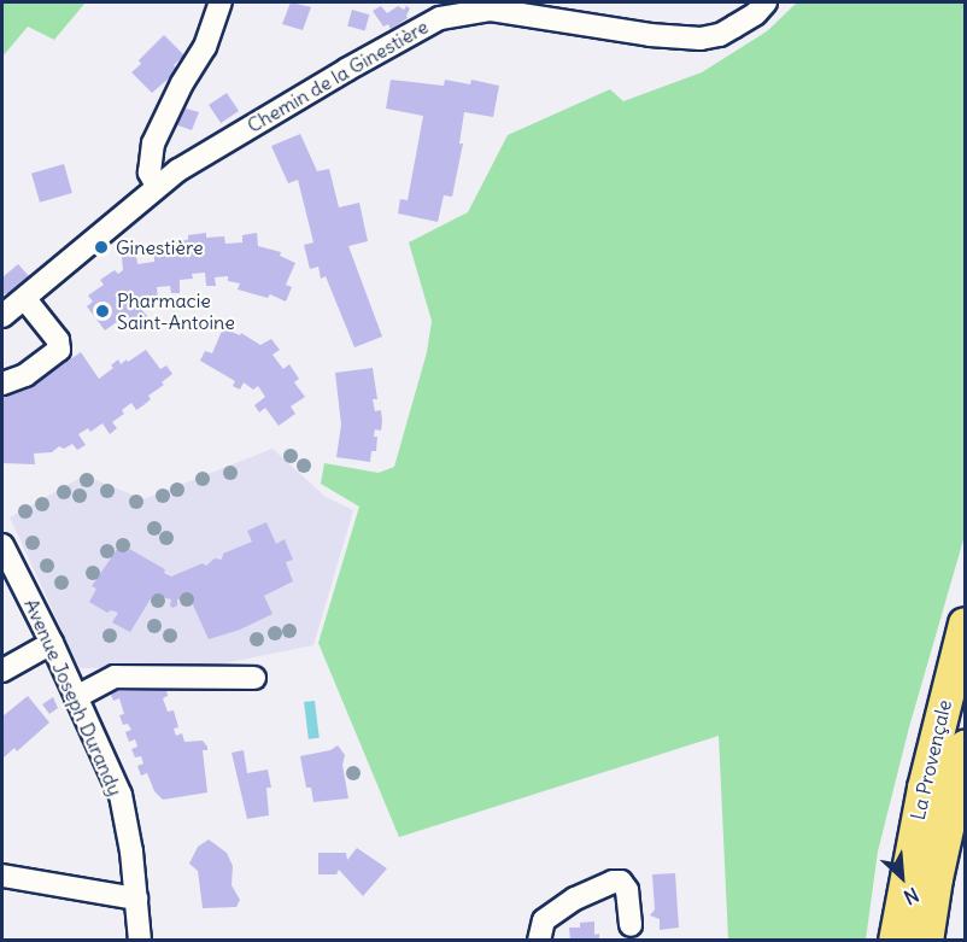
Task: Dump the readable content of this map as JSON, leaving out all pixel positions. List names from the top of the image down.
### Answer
{
  "streets": {
    "highway": ["La Provençale"],
    "street": ["Chemin de la Ginestière", "Avenue Joseph Durandy"]
  },
  "places": ["Ginestière", "Pharmacie Saint-Antoine"],
  "north": "bottom right"
}
